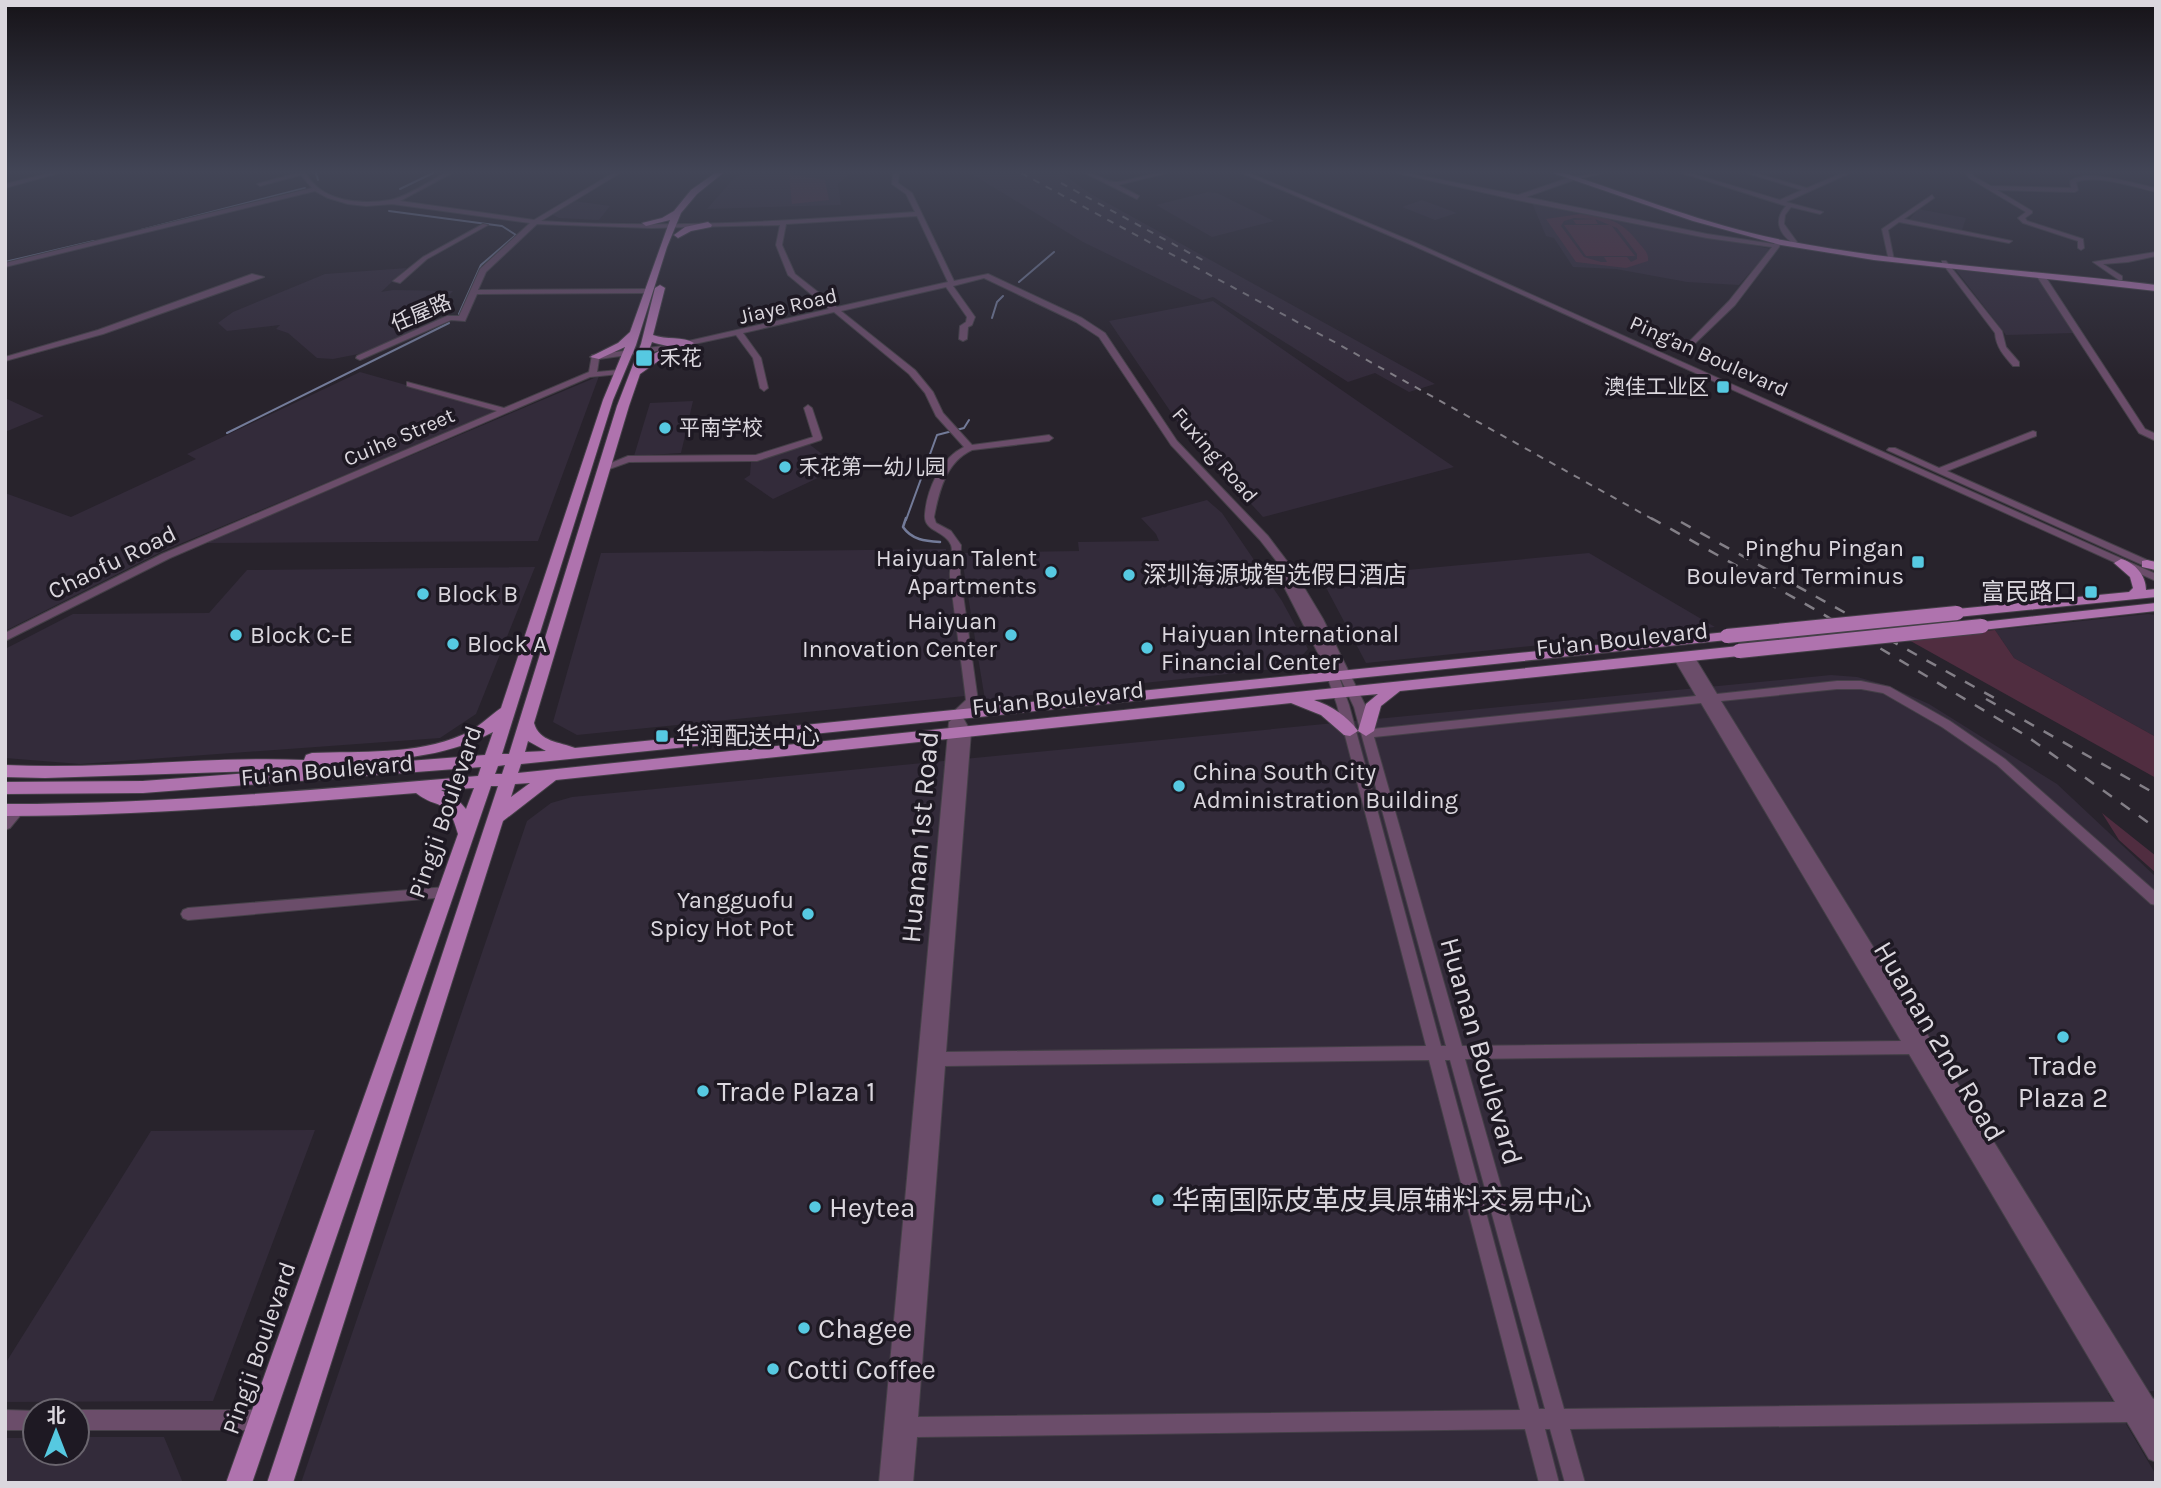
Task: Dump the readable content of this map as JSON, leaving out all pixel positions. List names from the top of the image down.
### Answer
{
  "streets": {
    "main road": ["Fu'an Boulevard", "Pingji Boulevard"],
    "street": [
      "Jiaye Road",
      "任屋路",
      "Ping'an Boulevard",
      "Cuihe Street",
      "Fuxing Road",
      "Chaofu Road",
      "Huanan 1st Road",
      "Huanan 2nd Road",
      "Huanan Boulevard"
    ]
  },
  "crossings": [
    ["Jiaye Road", "Fuxing Road"],
    ["Jiaye Road", "Pingji Boulevard"],
    ["Cuihe Street", "Chaofu Road"],
    ["Cuihe Street", "Pingji Boulevard"],
    ["Fuxing Road", "Fu'an Boulevard"],
    ["Fuxing Road", "Huanan Boulevard"],
    ["Fu'an Boulevard", "Pingji Boulevard"],
    ["Fu'an Boulevard", "Huanan 1st Road"],
    ["Fu'an Boulevard", "Huanan 2nd Road"],
    ["Fu'an Boulevard", "Huanan Boulevard"]
  ],
  "places": {
    "transit": [
      "禾花",
      "澳佳工业区",
      "Pinghu Pingan Boulevard Terminus",
      "富民路口",
      "华润配送中心"
    ],
    "other": [
      "平南学校",
      "禾花第一幼儿园",
      "Haiyuan Talent Apartments",
      "深圳海源城智选假日酒店",
      "Block B",
      "Block C-E",
      "Haiyuan Innovation Center",
      "Block A",
      "Haiyuan International Financial Center",
      "China South City Administration Building",
      "Yangguofu Spicy Hot Pot",
      "Trade Plaza 2",
      "Trade Plaza 1",
      "华南国际皮革皮具原辅料交易中心",
      "Heytea",
      "Chagee",
      "Cotti Coffee"
    ]
  },
  "north": "top"
}
